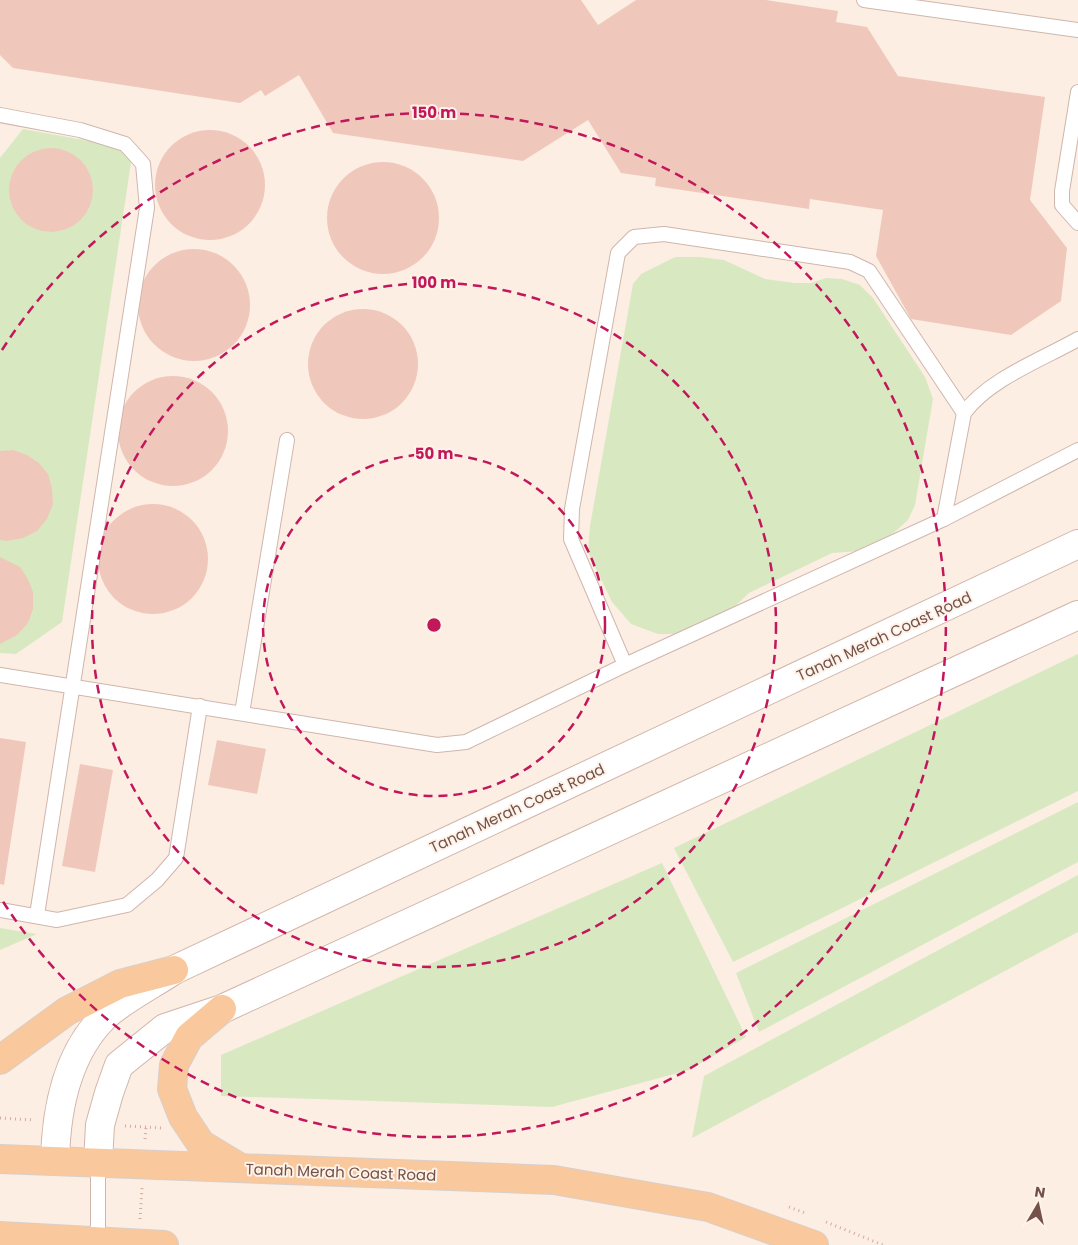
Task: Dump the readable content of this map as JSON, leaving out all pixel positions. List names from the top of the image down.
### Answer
{
  "streets": {
    "main road": ["Tanah Merah Coast Road"]
  },
  "north": "top",
  "rings": ["150 m", "100 m", "50 m"]
}
